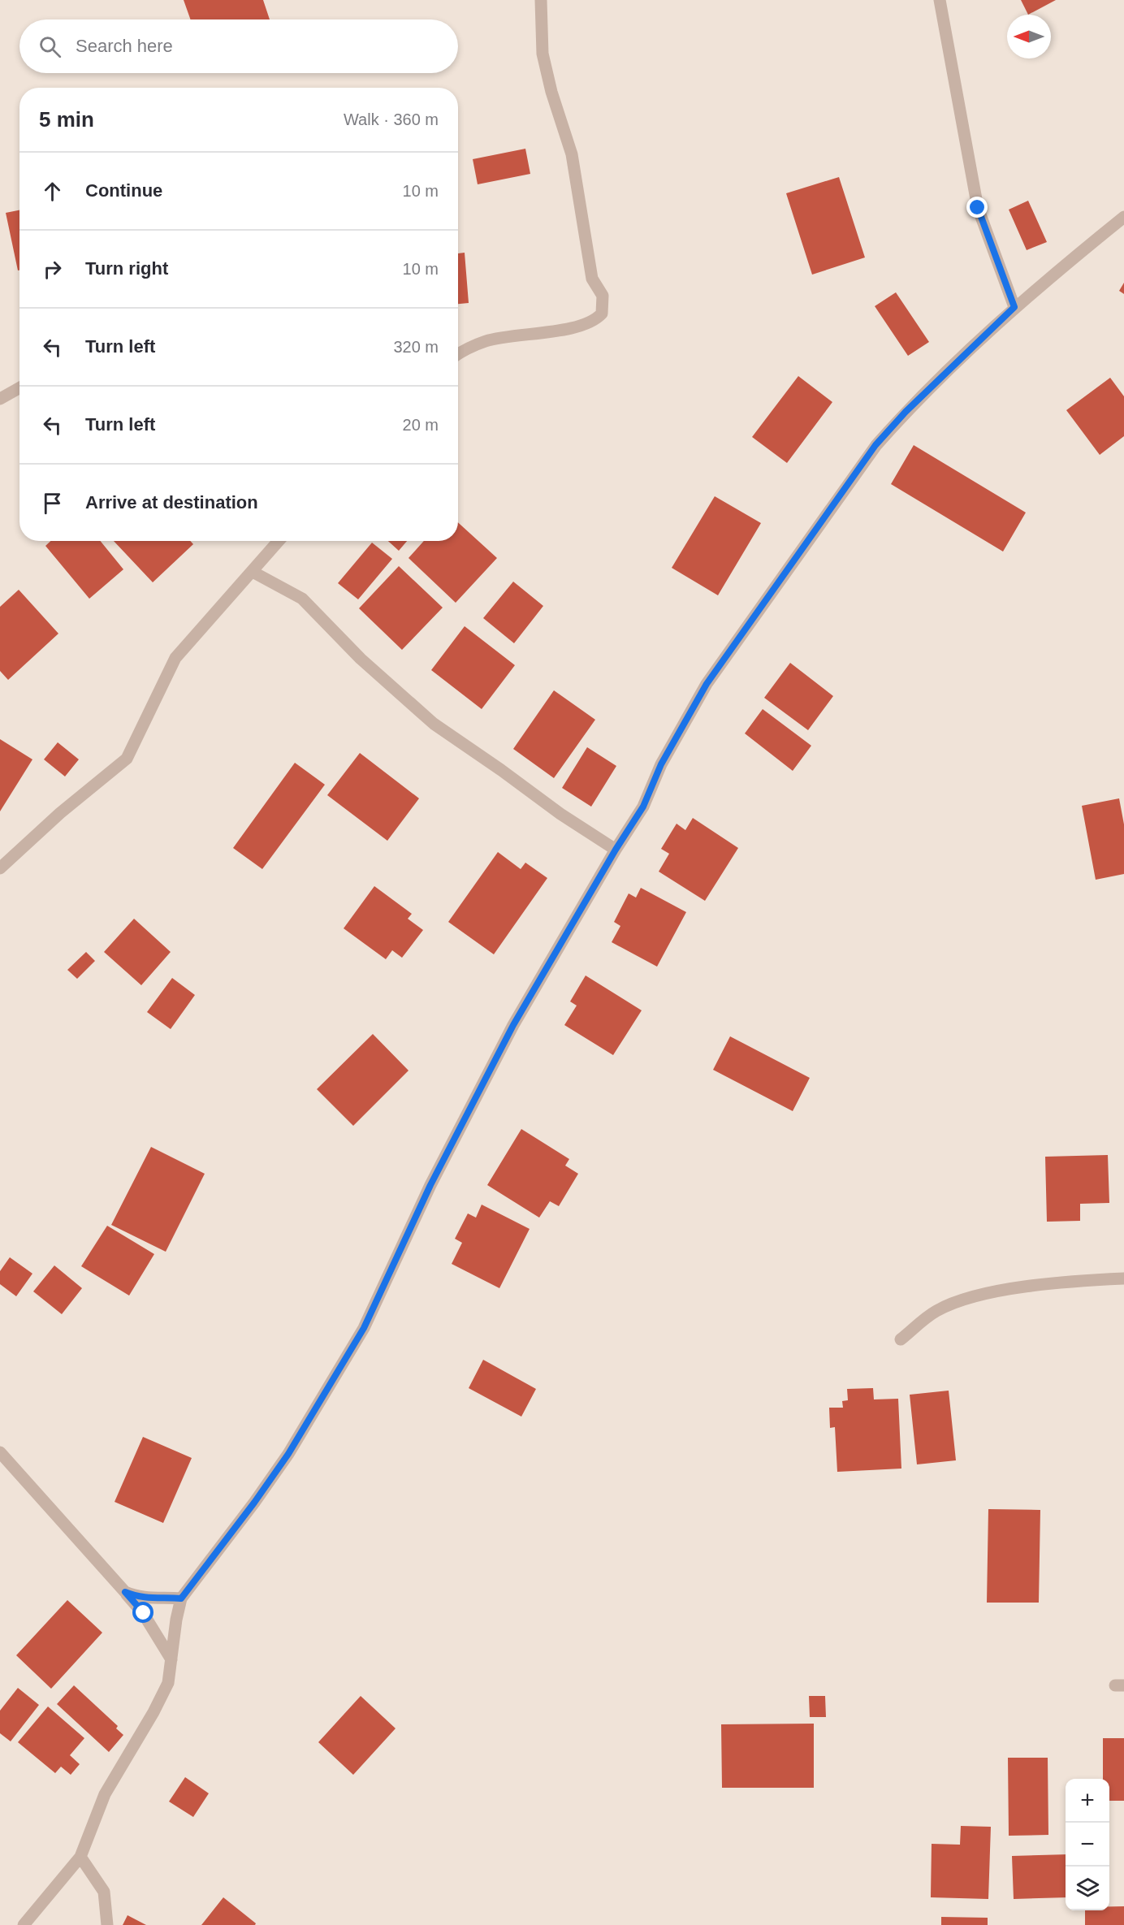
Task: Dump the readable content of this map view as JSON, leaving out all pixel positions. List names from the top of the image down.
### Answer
{
  "north": "left",
  "page": {
    "search": "Search here",
    "heading": ["5 min", "Walk · 360 m"],
    "list": [
      ["Continue", "10 m"],
      ["Turn right", "10 m"],
      ["Turn left", "320 m"],
      ["Turn left", "20 m"],
      "Arrive at destination"
    ],
    "map_buttons": ["+", "−"]
  }
}
